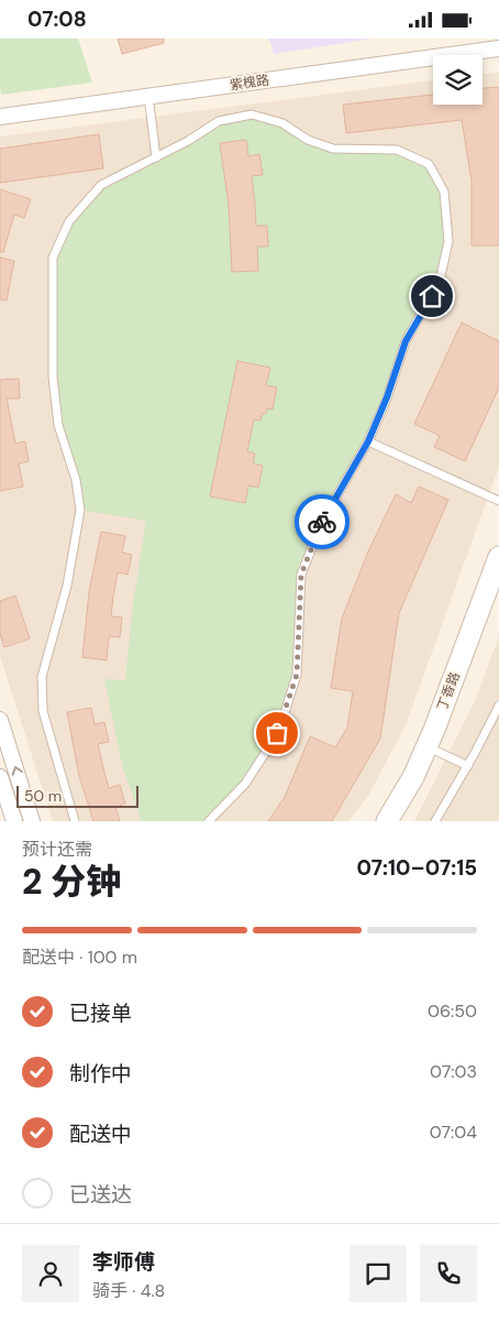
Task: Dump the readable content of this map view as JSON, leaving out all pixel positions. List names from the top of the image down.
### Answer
{
  "streets": {
    "street": ["紫槐路", "丁香路"]
  },
  "scale_bar": "50 m",
  "page": {
    "status": "07:08",
    "scale": "50 m",
    "heading": ["2 分钟", "预计还需", "07:10–07:15"],
    "panel": ["李师傅", "骑手 · 4.8"],
    "bar": "配送中 · 100 m",
    "list": [
      ["已接单", "06:50"],
      ["制作中", "07:03"],
      ["配送中", "07:04"],
      "已送达"
    ]
  }
}
